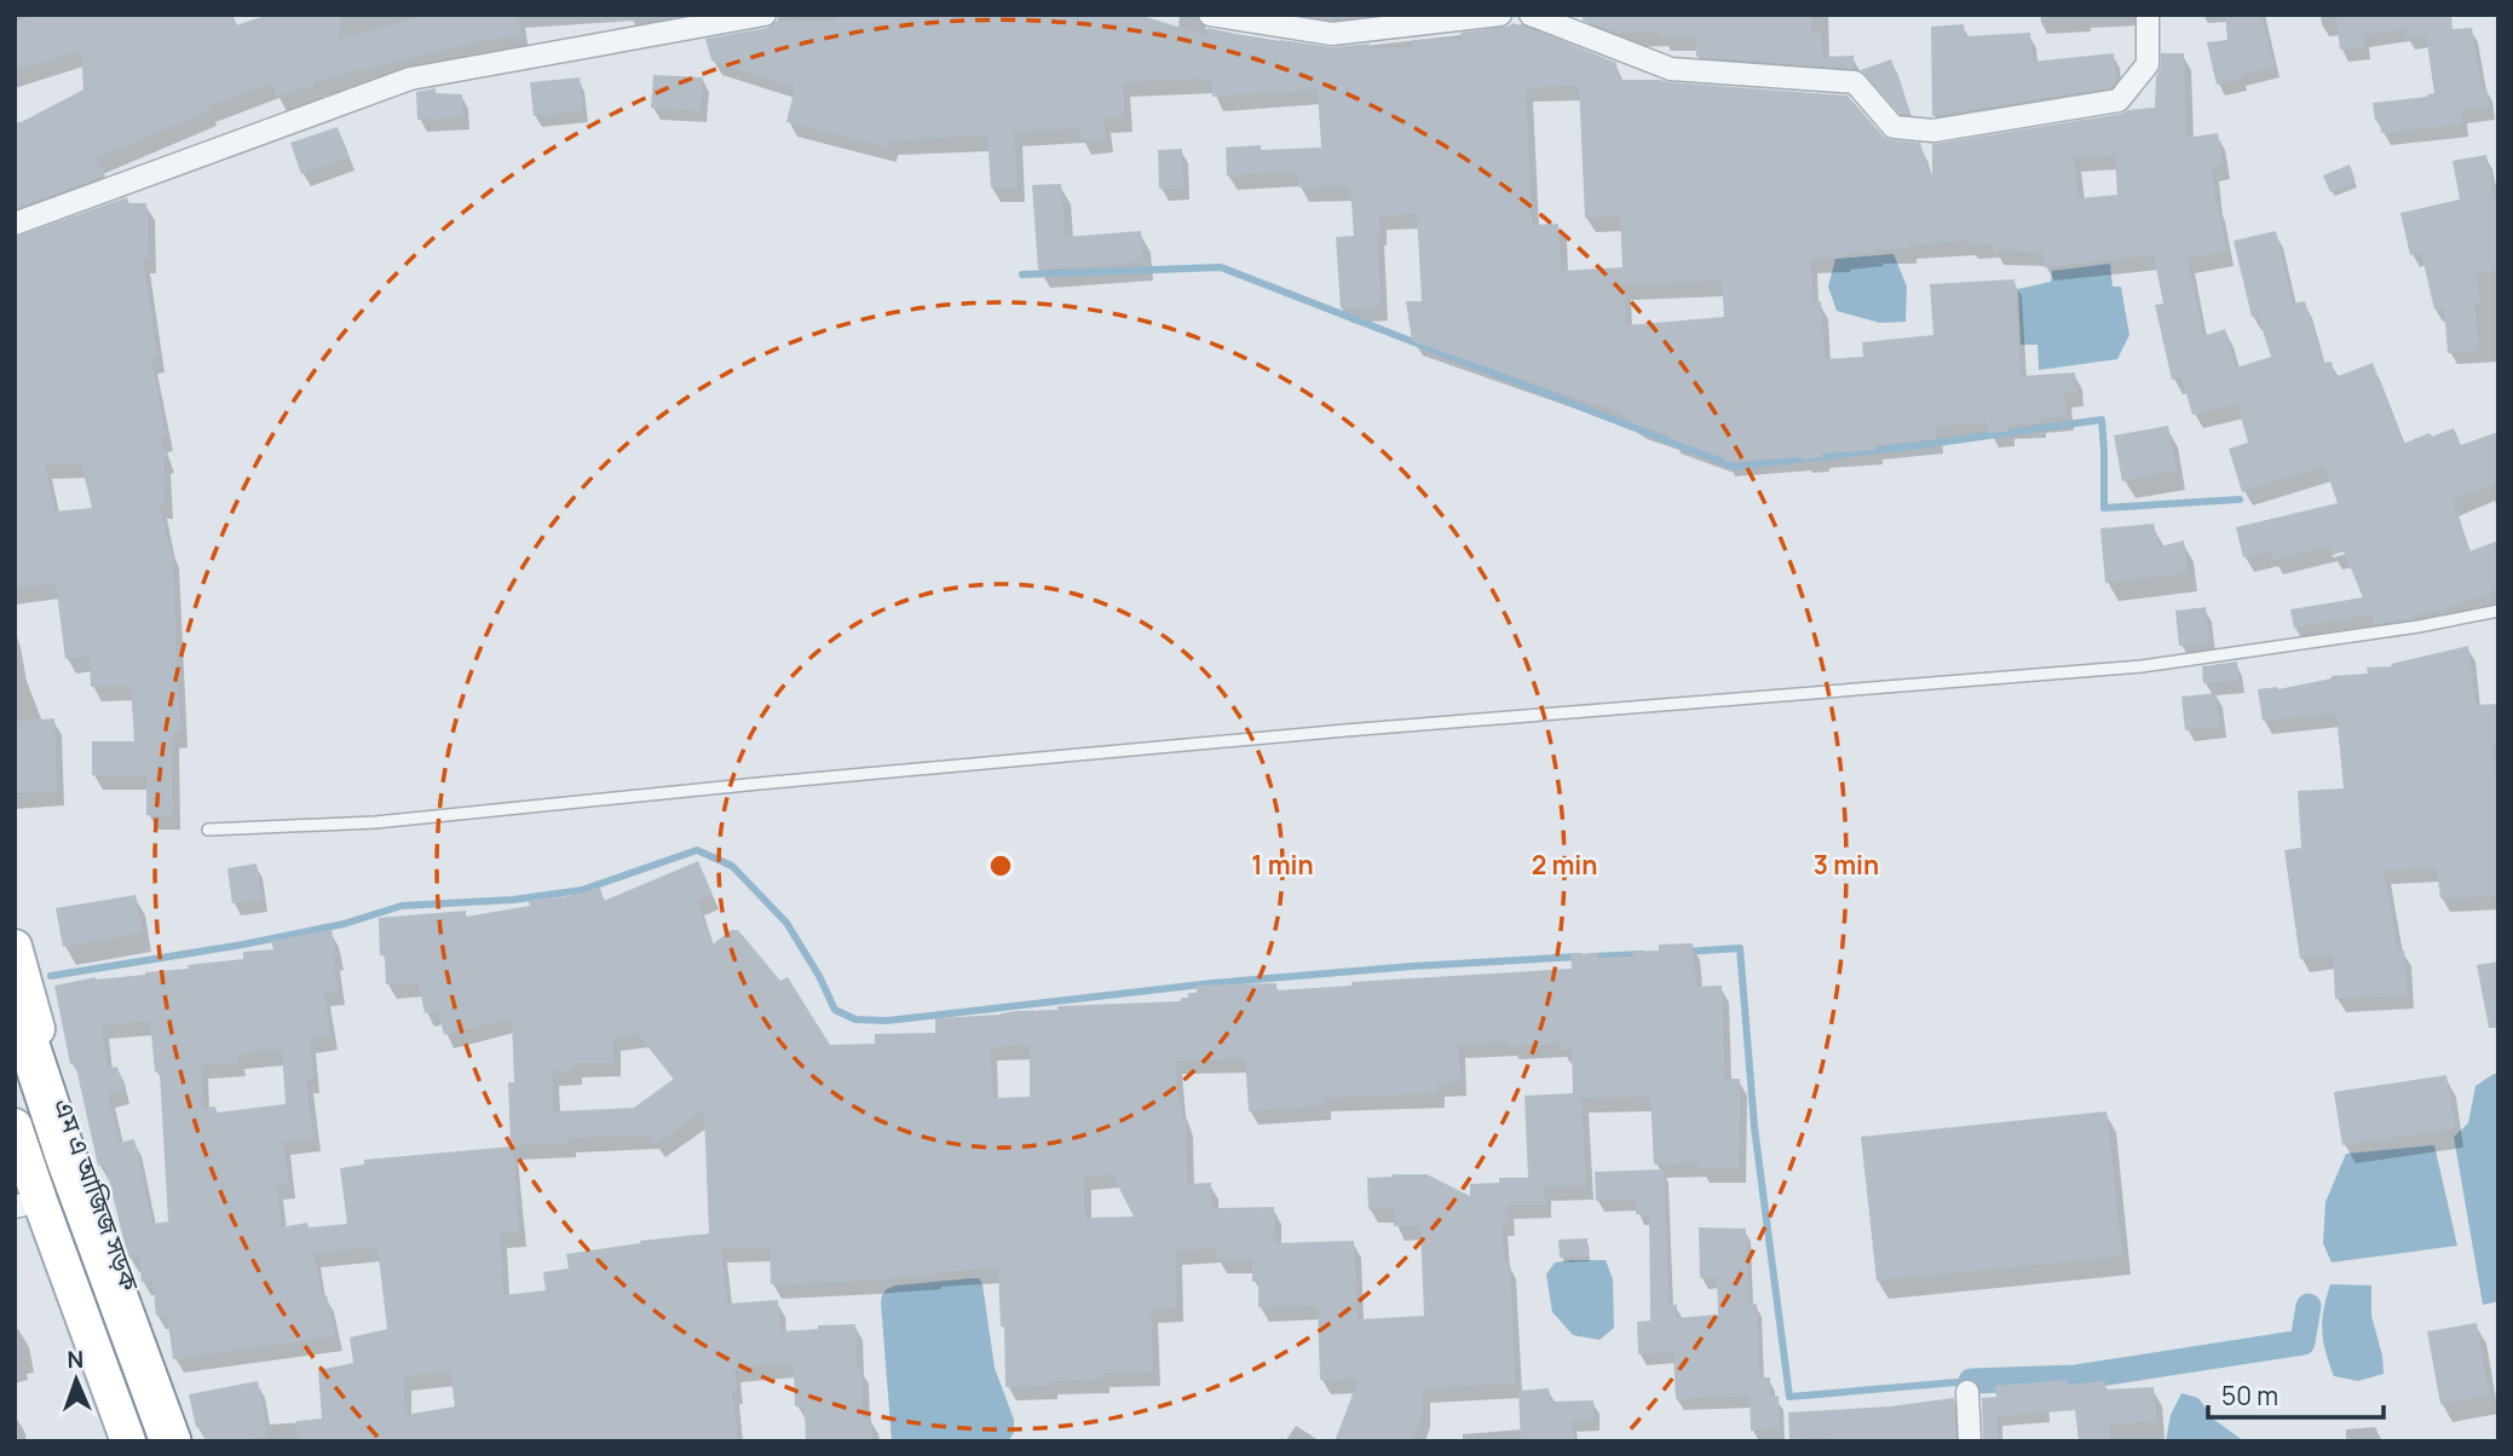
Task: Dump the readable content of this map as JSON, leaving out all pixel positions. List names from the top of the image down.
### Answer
{
  "streets": {
    "main road": ["এম এ আজিজ সড়ক"]
  },
  "scale_bar": "50 m",
  "north": "top",
  "rings": ["1 min", "2 min", "3 min"]
}
